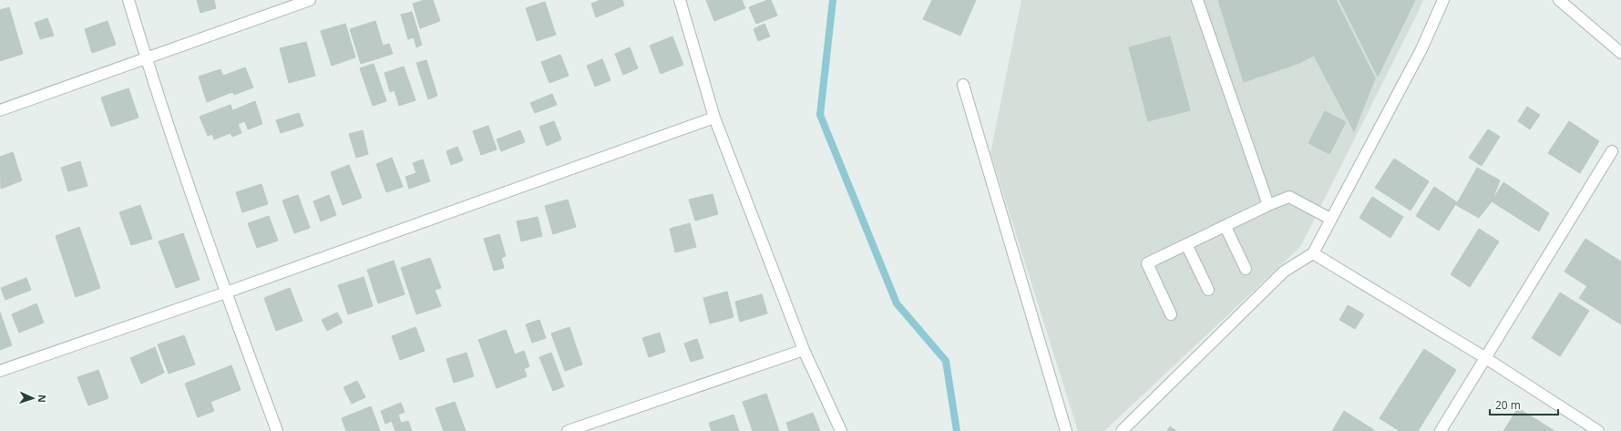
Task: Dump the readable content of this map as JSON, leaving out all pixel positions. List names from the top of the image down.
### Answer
{
  "scale_bar": "20 m",
  "north": "right"
}
